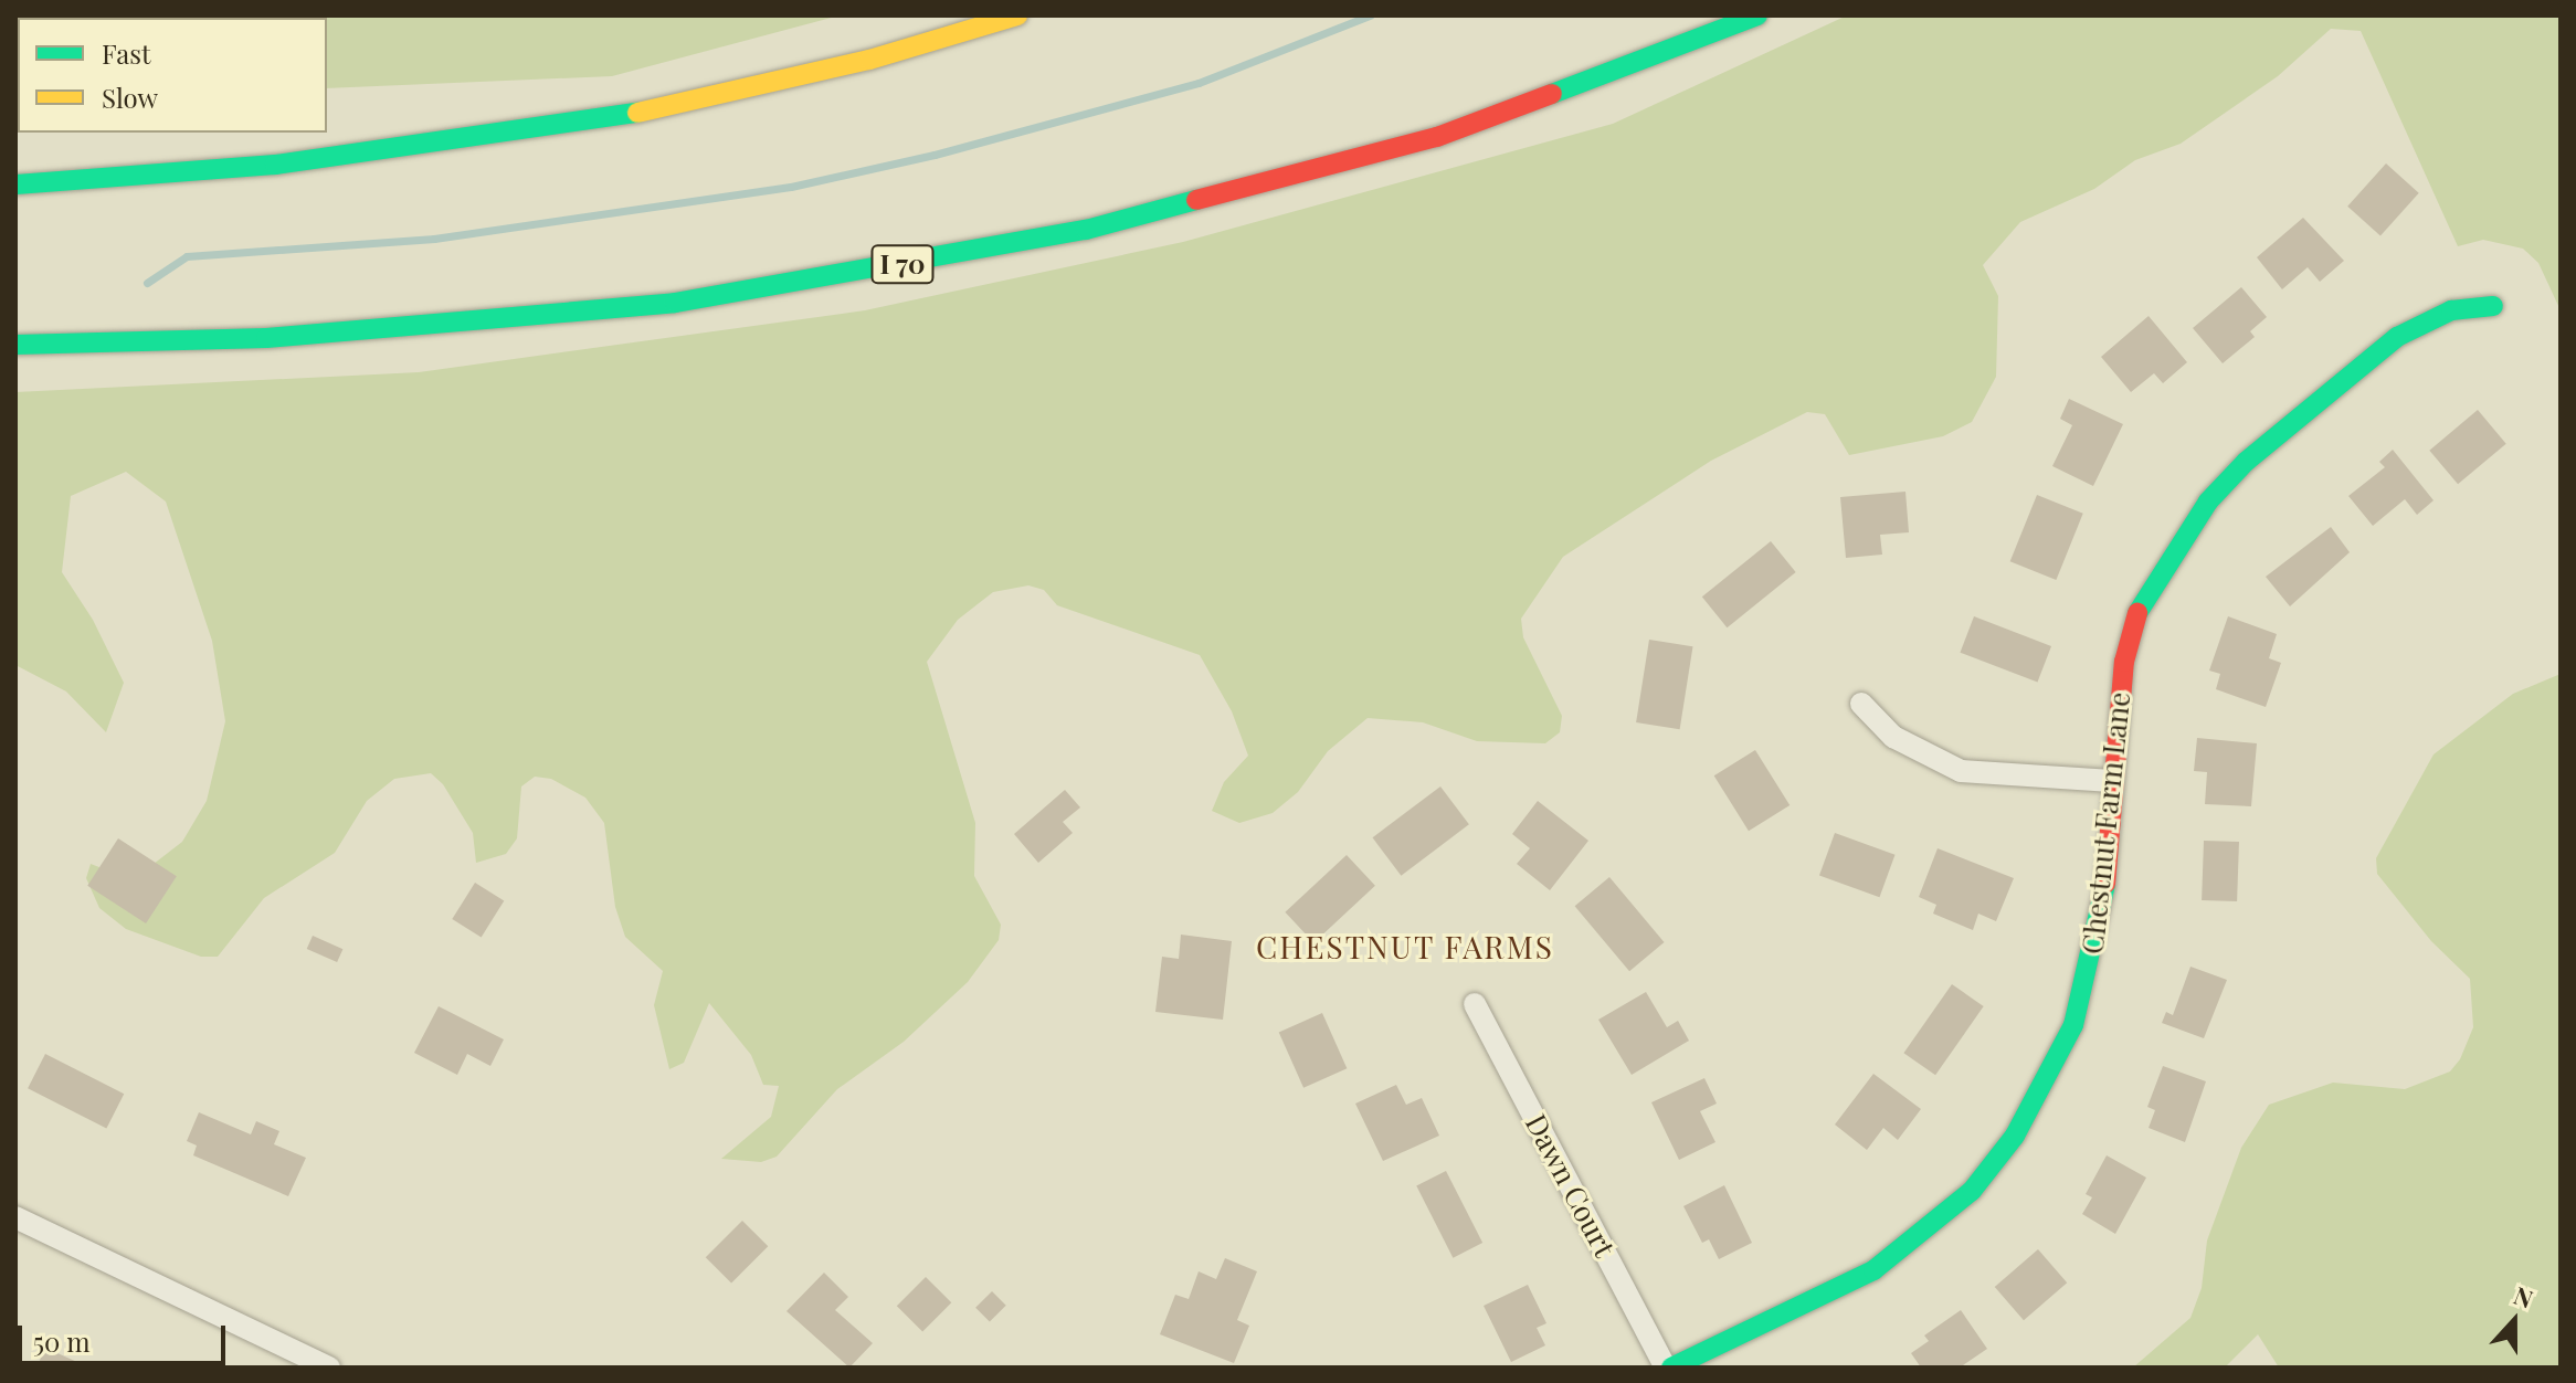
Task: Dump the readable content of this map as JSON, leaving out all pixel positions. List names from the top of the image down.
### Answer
{
  "streets": {
    "main road": ["I 70", "Chestnut Farm Lane"],
    "street": ["Dawn Court"]
  },
  "crossings": [
    ["Chestnut Farm Lane", "Dawn Court"]
  ],
  "districts": ["CHESTNUT FARMS"],
  "legend": ["Fast", "Slow"],
  "scale_bar": "50 m",
  "north": "top"
}
